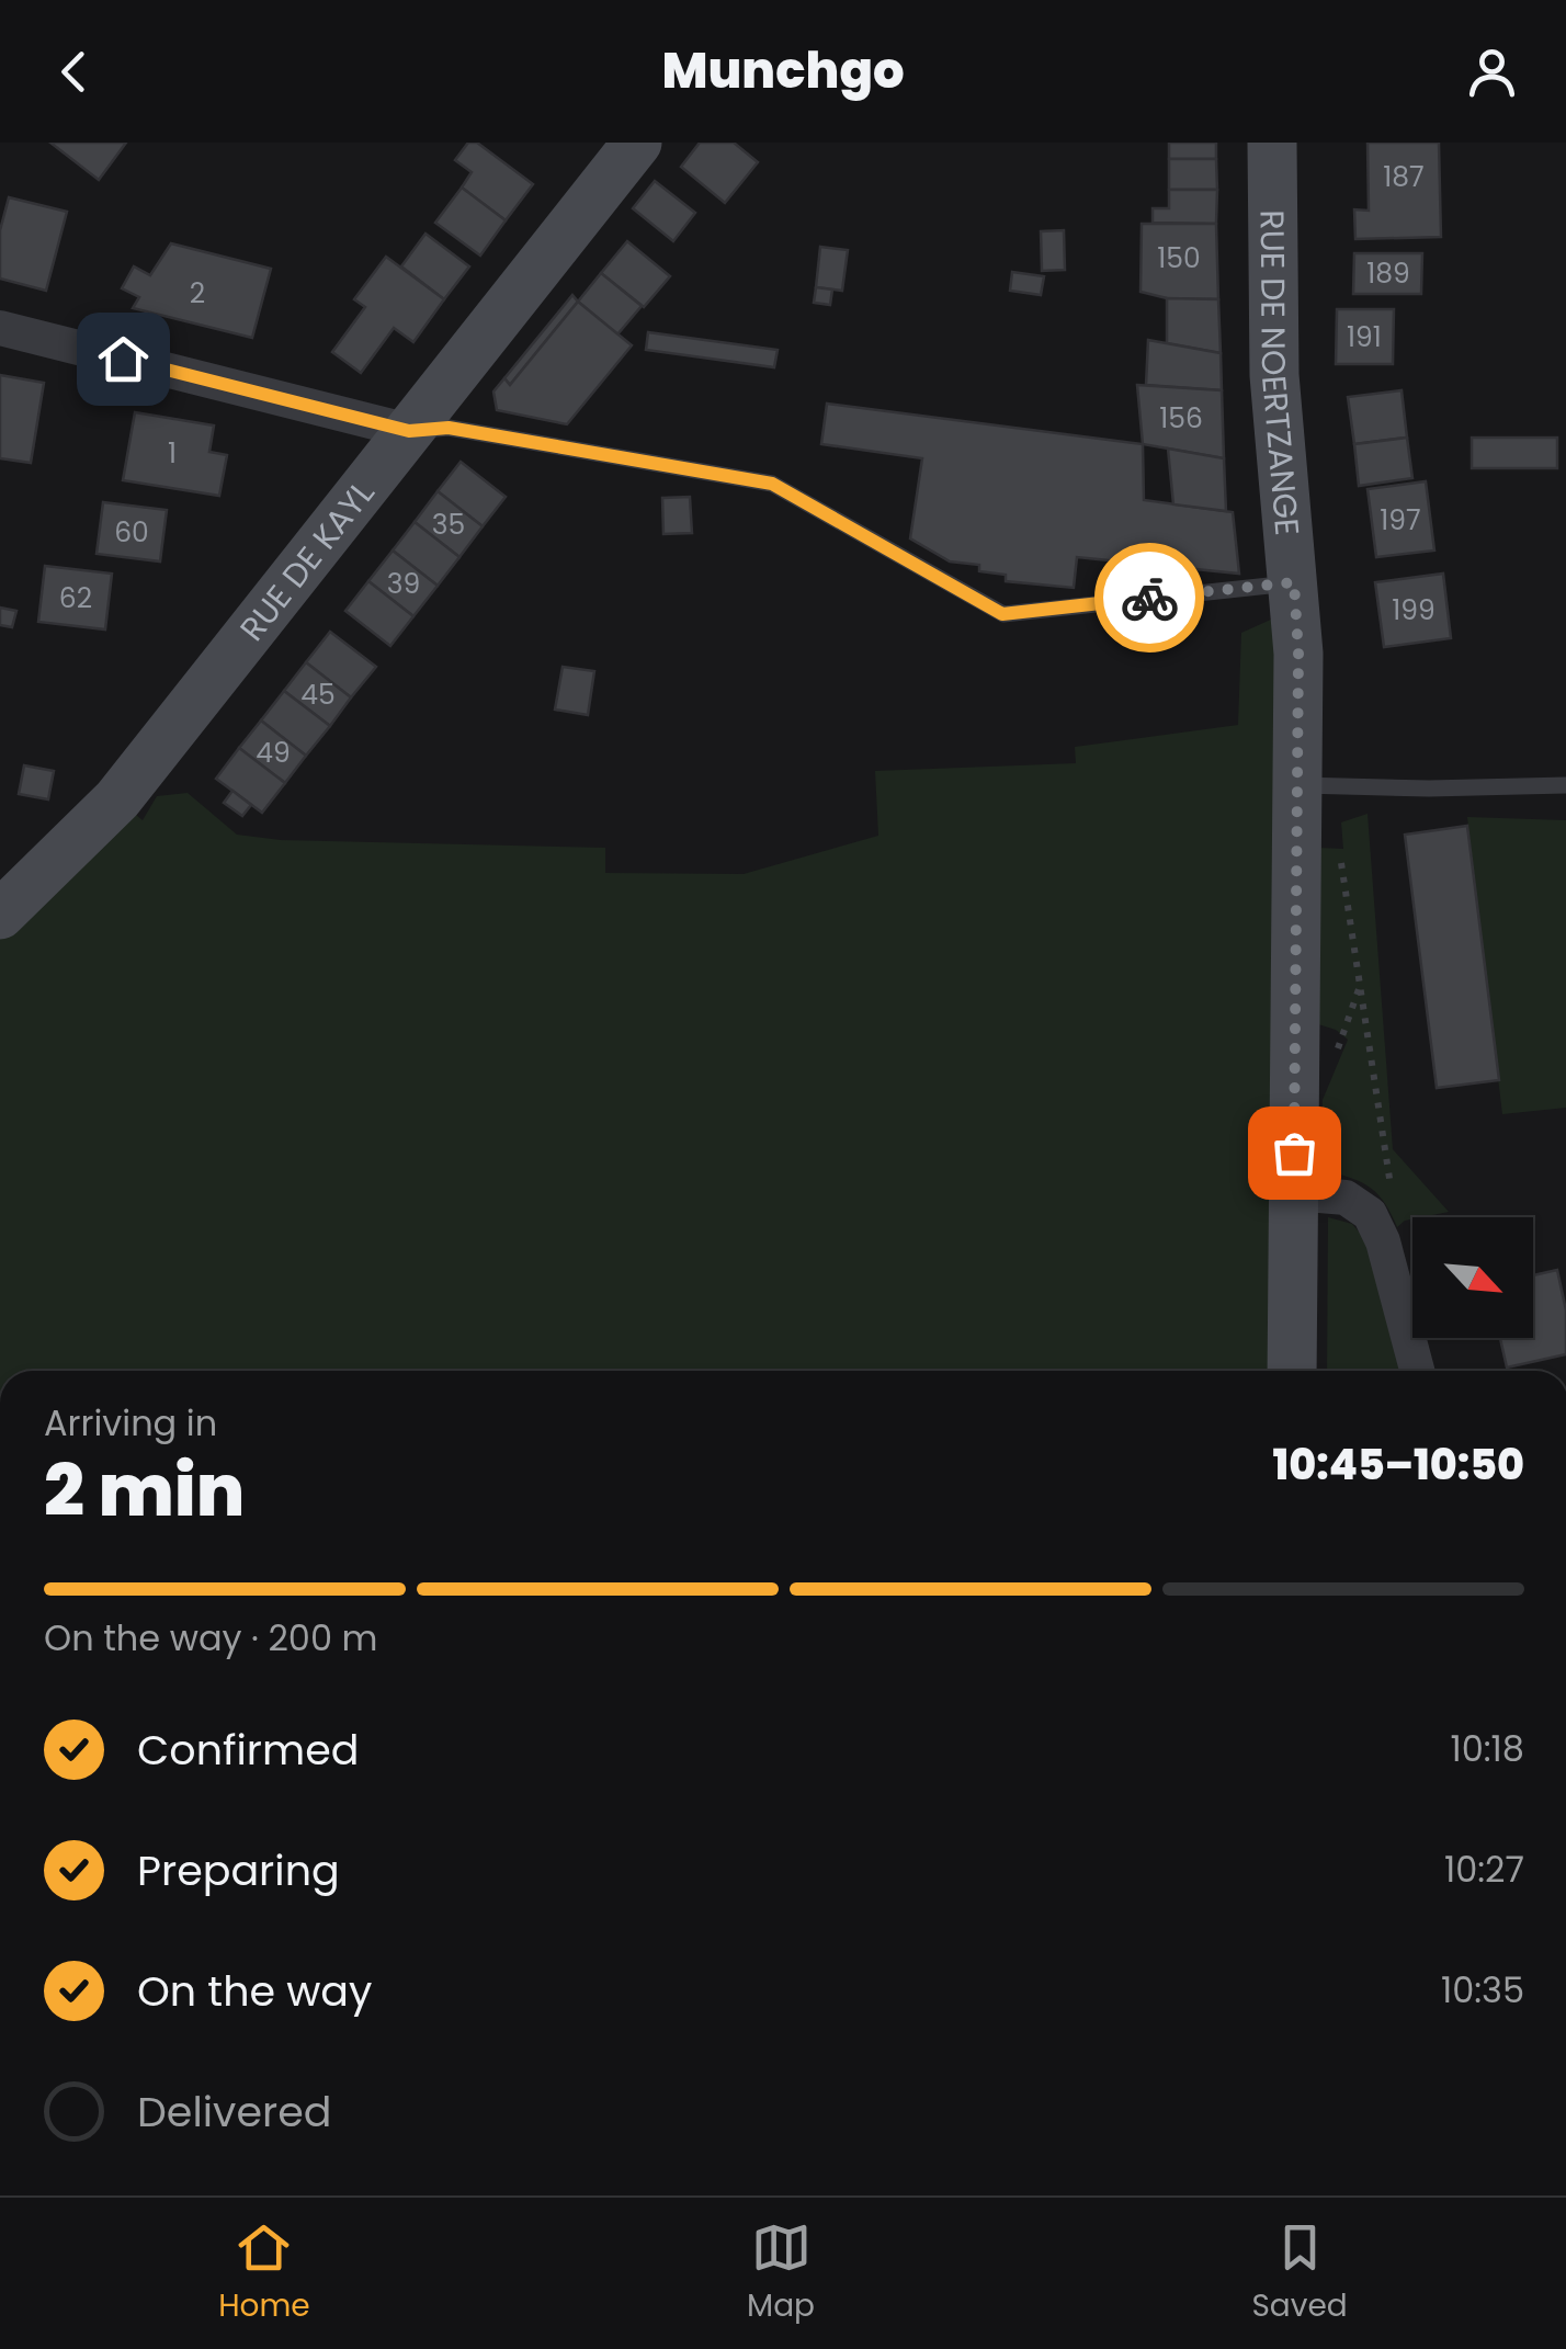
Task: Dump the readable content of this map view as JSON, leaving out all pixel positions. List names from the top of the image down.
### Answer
{
  "streets": {
    "main road": ["RUE DE NOERTZANGE", "RUE DE KAYL"]
  },
  "house_numbers": [
    "187",
    "150",
    "189",
    "2",
    "191",
    "156",
    "1",
    "197",
    "35",
    "60",
    "39",
    "62",
    "199",
    "45",
    "49"
  ],
  "north": "bottom right",
  "page": {
    "header": "Munchgo",
    "heading": ["2 min", "Arriving in", "10:45–10:50"],
    "bar": "On the way · 200 m",
    "list": [
      ["Confirmed", "10:18"],
      ["Preparing", "10:27"],
      ["On the way", "10:35"],
      "Delivered"
    ],
    "tabs": ["Home", "Map", "Saved"]
  }
}
